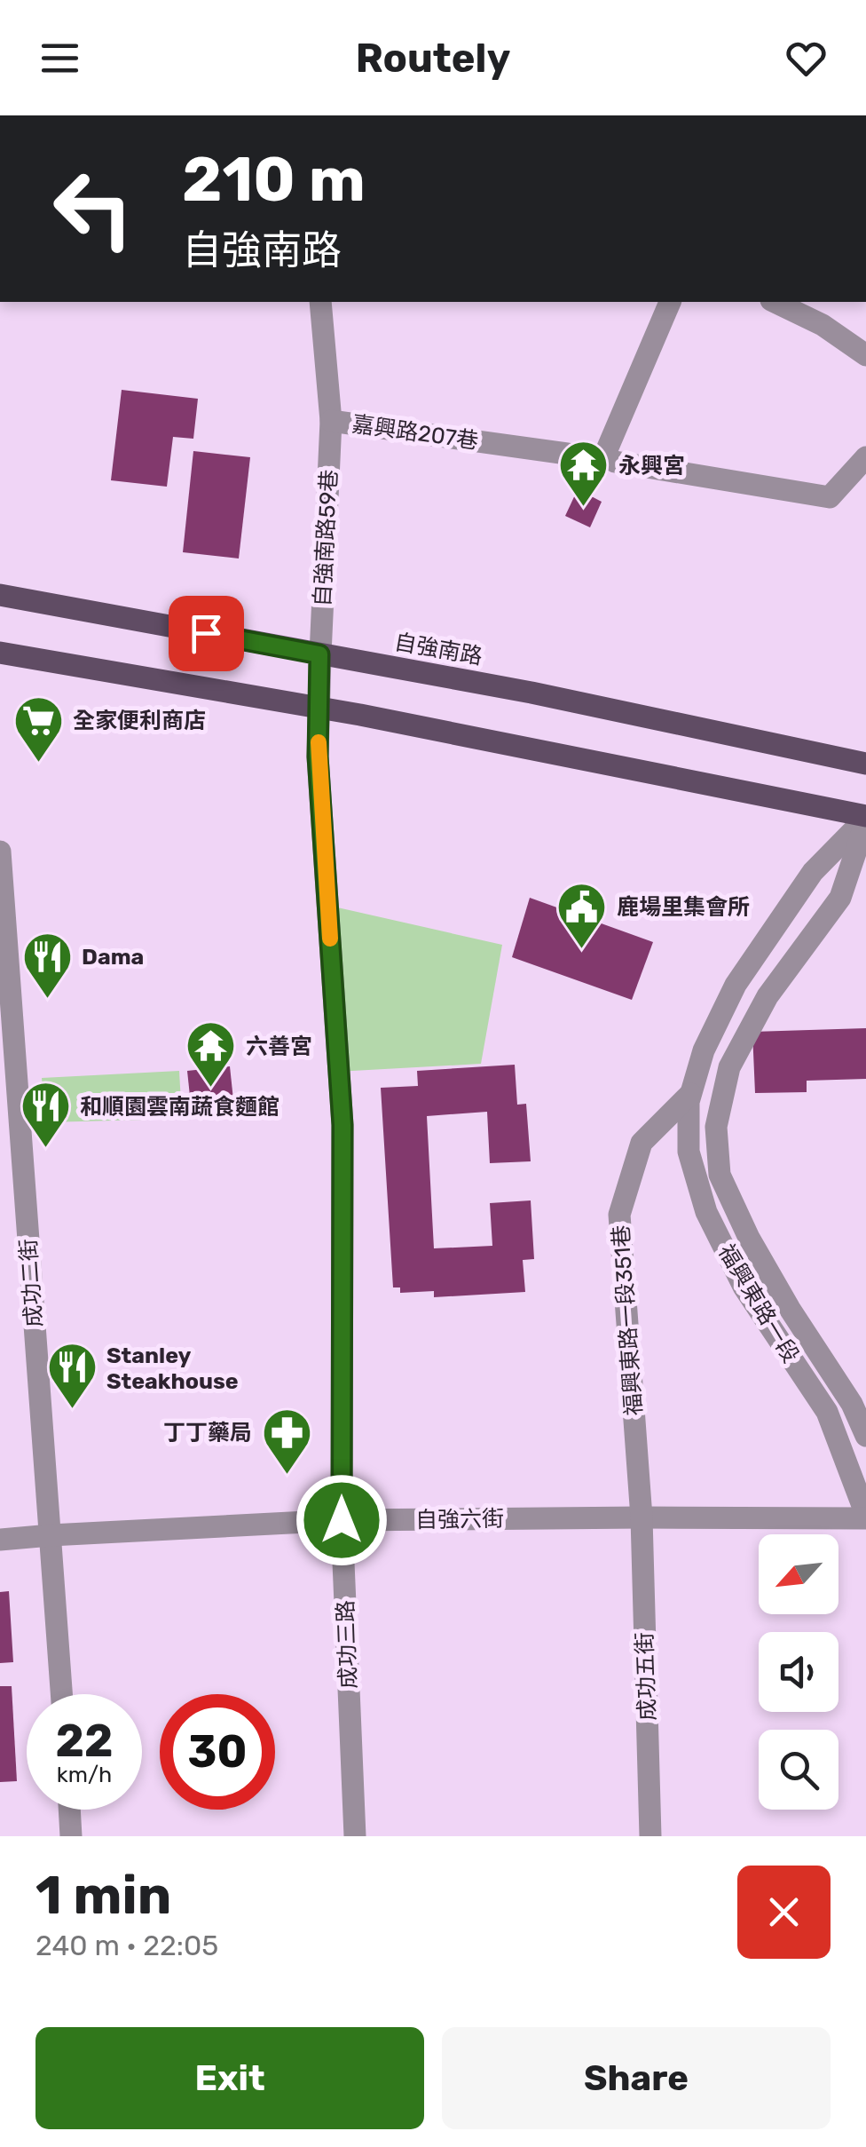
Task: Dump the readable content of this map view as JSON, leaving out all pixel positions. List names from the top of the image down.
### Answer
{
  "streets": {
    "main road": ["自強南路"],
    "street": [
      "嘉興路207巷",
      "自強南路59巷",
      "成功二街",
      "福興東路一段",
      "福興東路一段351巷",
      "自強六街",
      "成功三路",
      "成功五街"
    ]
  },
  "crossings": [
    ["嘉興路207巷", "自強南路59巷"],
    ["自強南路59巷", "自強南路"],
    ["自強南路59巷", "成功三路"],
    ["自強南路", "成功三路"],
    ["成功二街", "自強六街"],
    ["福興東路一段", "福興東路一段351巷"],
    ["福興東路一段", "自強六街"],
    ["福興東路一段351巷", "自強六街"],
    ["福興東路一段351巷", "成功五街"],
    ["自強六街", "成功三路"],
    ["自強六街", "成功五街"]
  ],
  "places": {
    "temple": ["永興宮", "六善宮"],
    "supermarket": ["全家便利商店"],
    "public building": ["鹿場里集會所"],
    "restaurant": ["Dama", "和順園雲南蔬食麵館", "Stanley Steakhouse"],
    "pharmacy": ["丁丁藥局"]
  },
  "north": "bottom left",
  "page": {
    "header": "Routely",
    "turn": ["210 m", "自強南路"],
    "speed": "22 km/h",
    "limit": "30",
    "heading": ["1 min", "240 m · 22:05"],
    "buttons": ["Exit", "Share"]
  }
}
